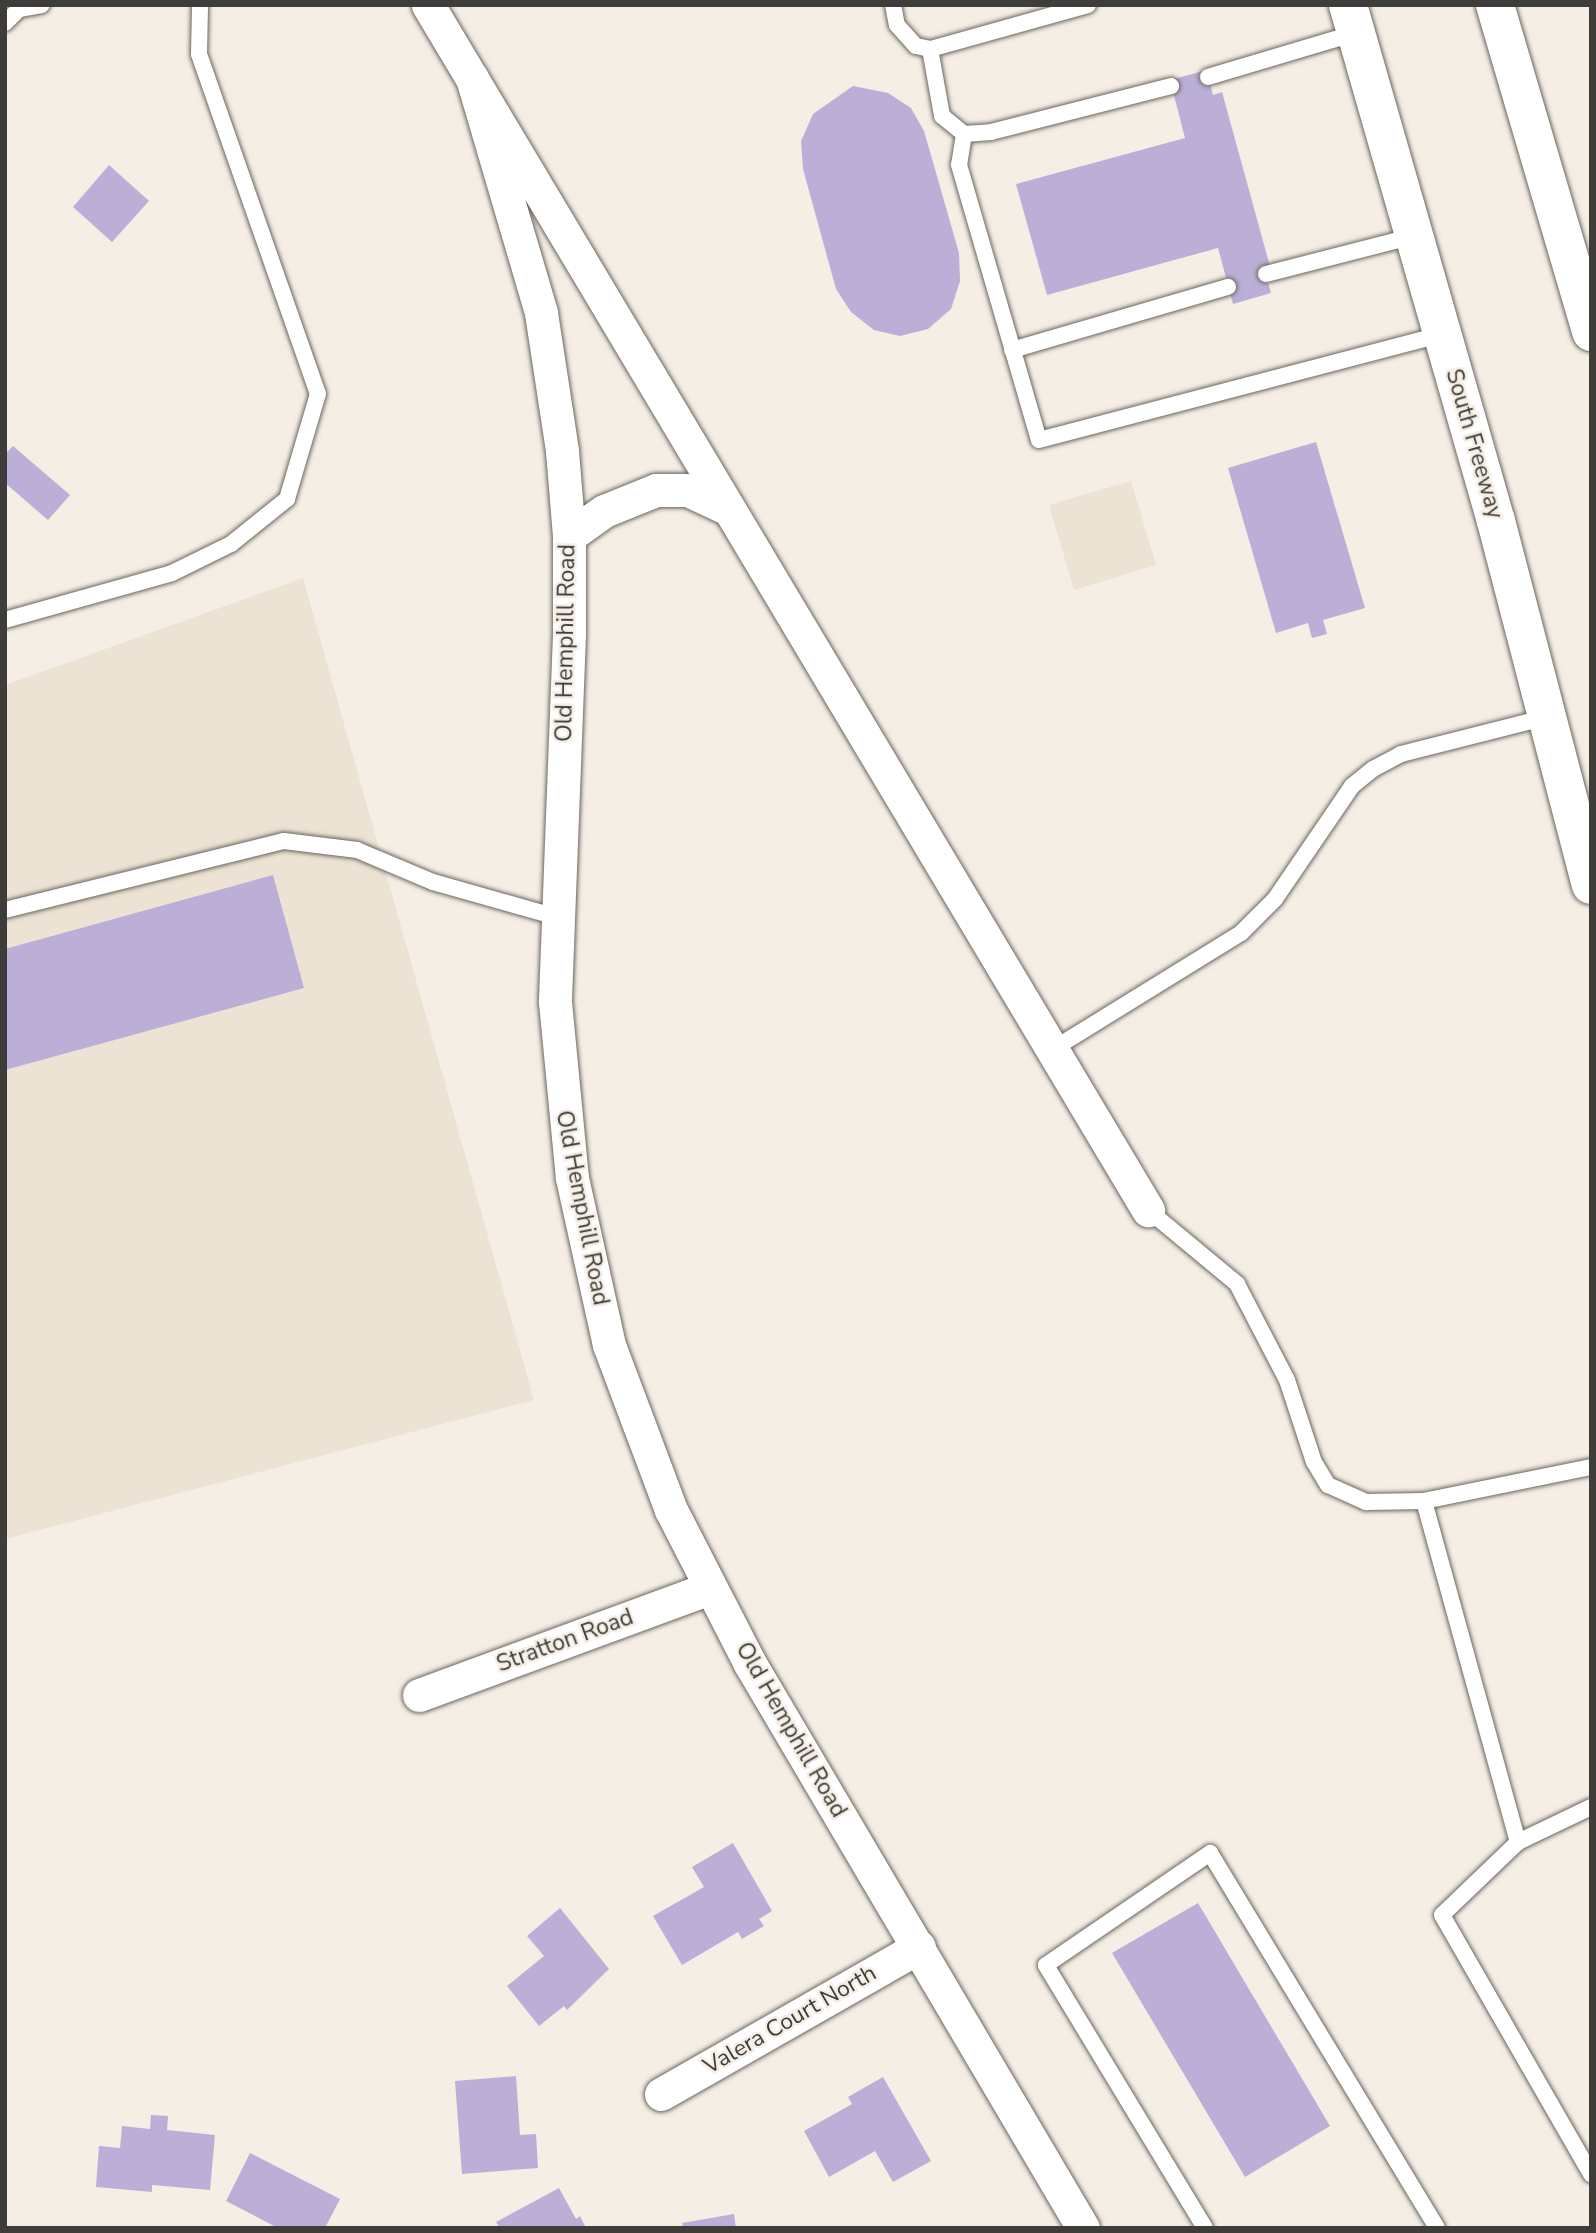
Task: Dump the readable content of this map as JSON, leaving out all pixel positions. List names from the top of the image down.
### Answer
{
  "streets": {
    "main road": ["South Freeway"],
    "street": ["Old Hemphill Road", "Stratton Road", "Valera Court North"]
  },
  "crossings": [
    ["Old Hemphill Road", "Stratton Road"],
    ["Old Hemphill Road", "Valera Court North"]
  ]
}
